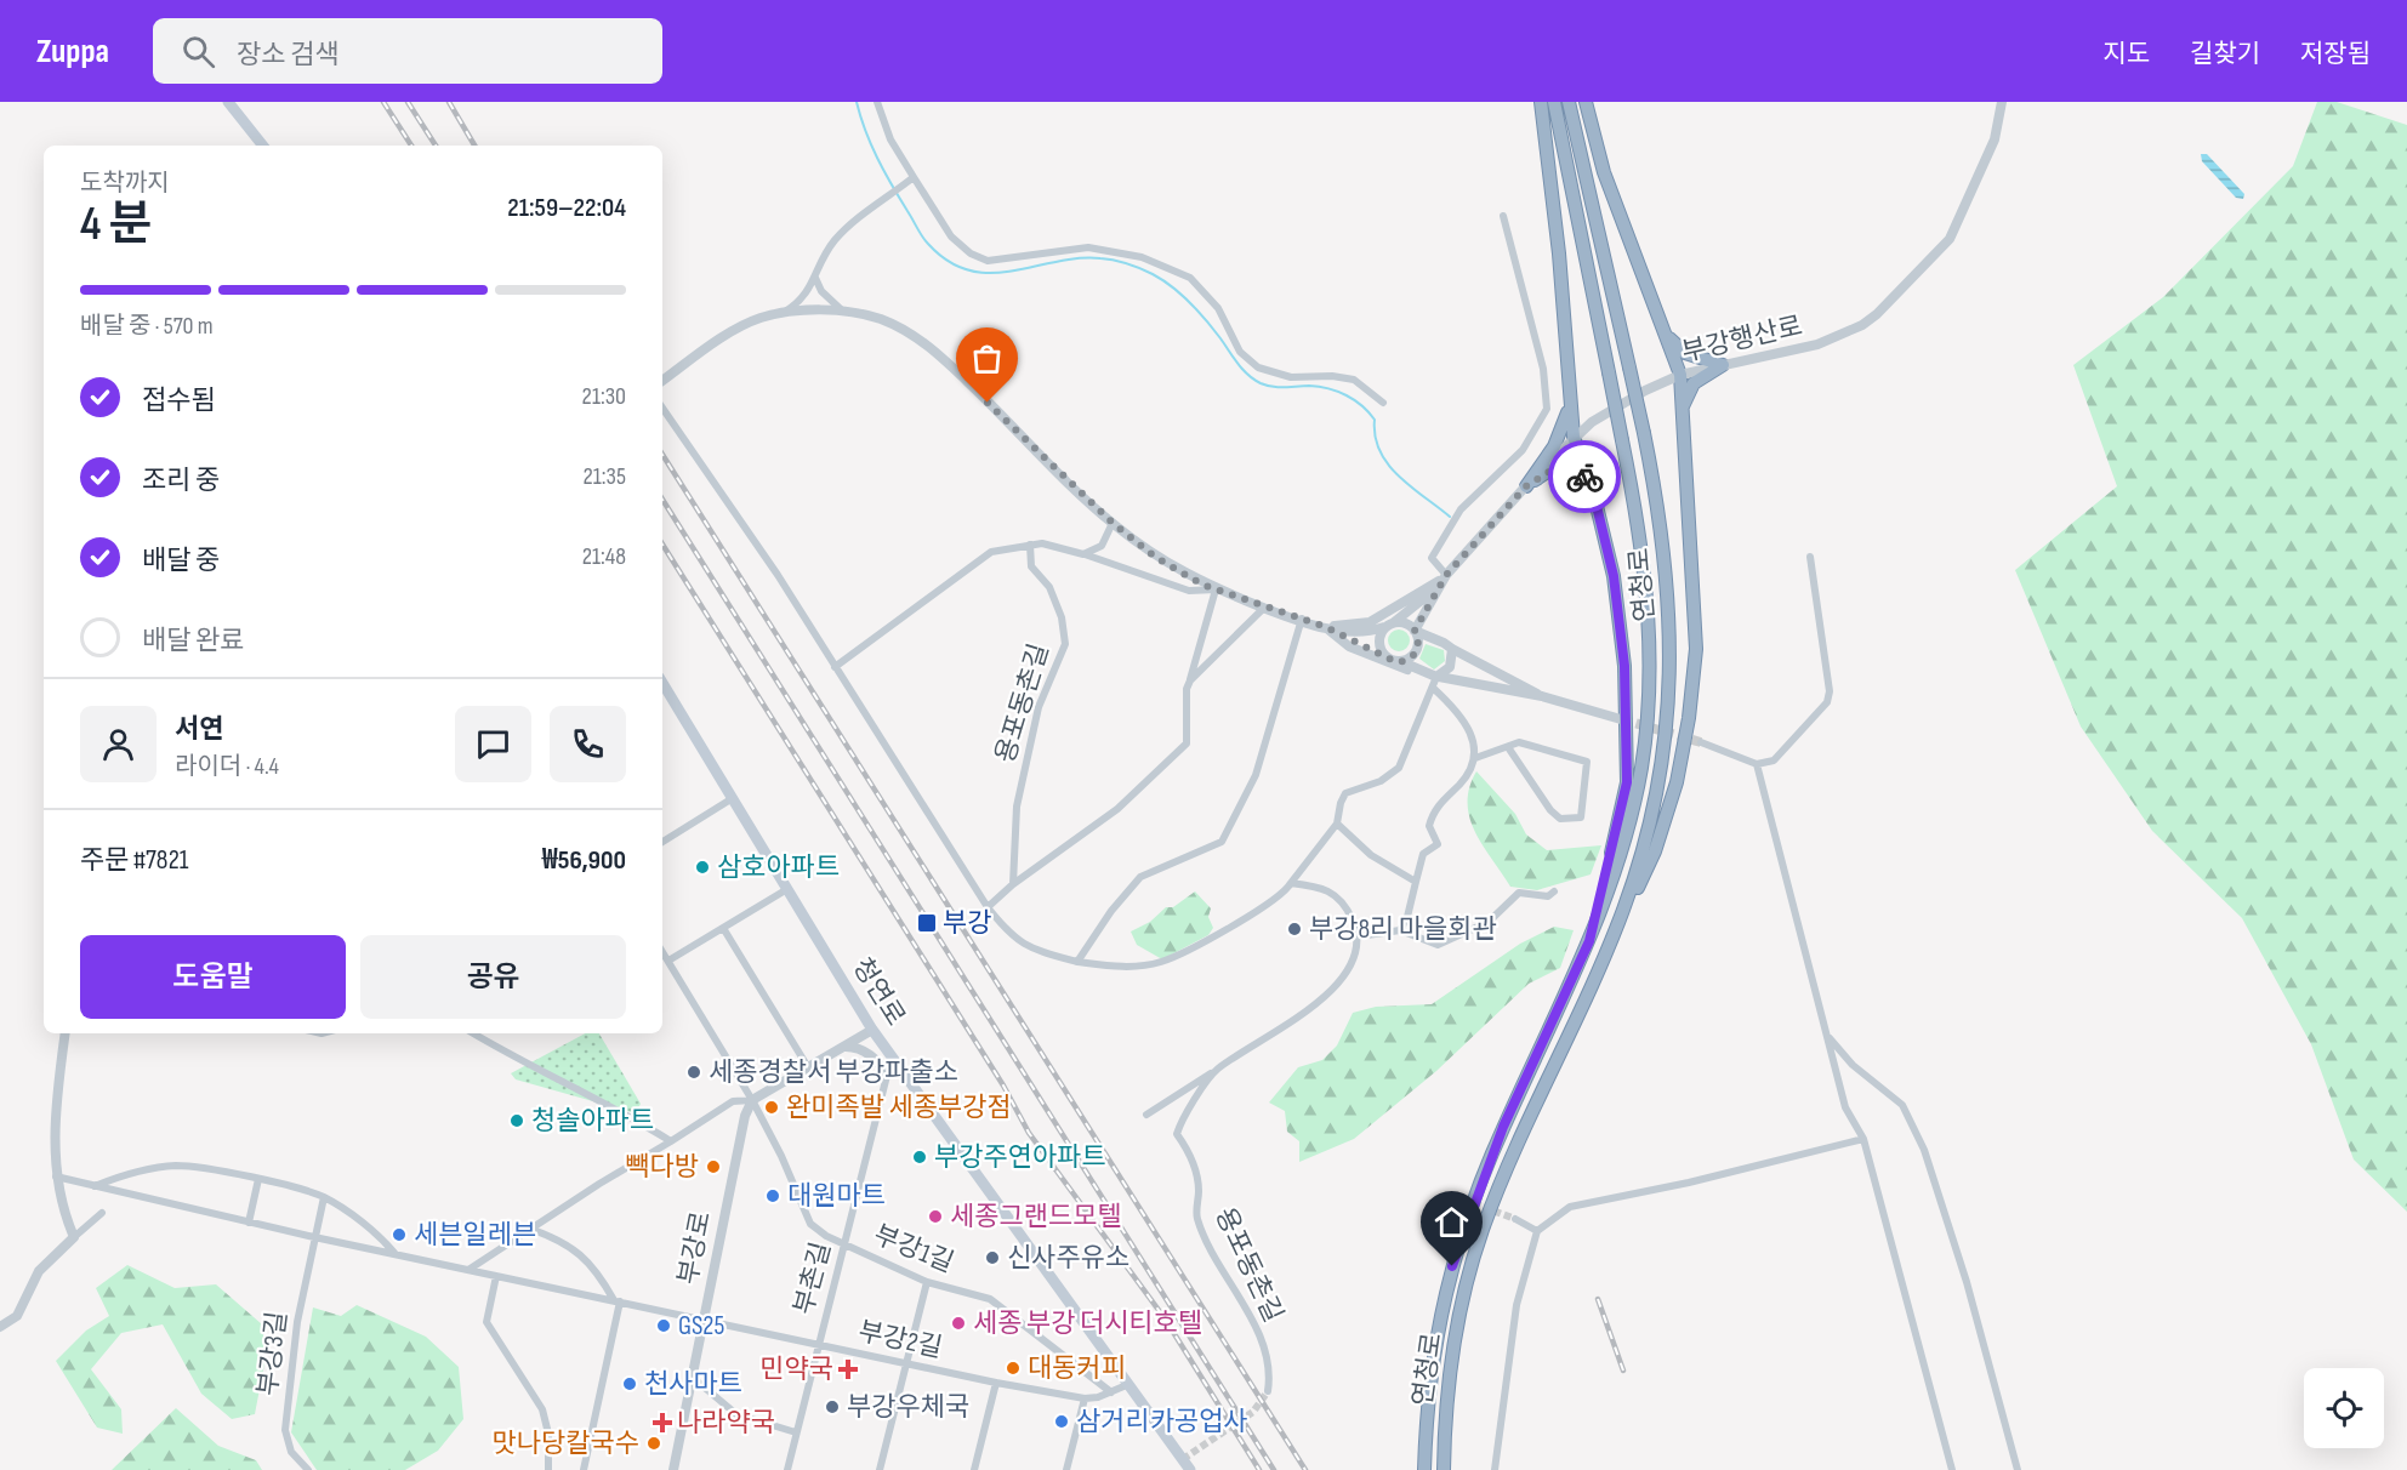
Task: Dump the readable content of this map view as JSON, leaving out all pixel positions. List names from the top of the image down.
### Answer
{
  "streets": {
    "highway": ["연청로"],
    "main road": ["청연로"],
    "street": [
      "부강행산로",
      "용포동촌길",
      "부강로",
      "부강1길",
      "부촌길",
      "부강2길",
      "부강3길"
    ]
  },
  "crossings": [
    ["청연로", "부촌길"],
    ["청연로", "부강2길"],
    ["부강로", "부강1길"],
    ["부강로", "부강2길"],
    ["부강1길", "부촌길"],
    ["부강1길", "부강2길"],
    ["부촌길", "부강2길"]
  ],
  "places": {
    "other": [
      "삼호아파트",
      "부강8리 마을회관",
      "세종경찰서 부강파출소",
      "완미족발 세종부강점",
      "청솔아파트",
      "부강주연아파트",
      "빽다방",
      "대원마트",
      "세종그랜드모텔",
      "세븐일레븐",
      "신사주유소",
      "세종 부강 더시티호텔",
      "GS25",
      "대동커피",
      "천사마트",
      "부강우체국",
      "삼거리카공업사",
      "맛나당칼국수"
    ],
    "transit": ["부강"],
    "health": ["민약국", "나라약국"]
  },
  "page": {
    "header": "Zuppa",
    "search": "장소 검색",
    "nav": ["지도", "길찾기", "저장됨"],
    "heading": ["4 분", "도착까지", "21:59–22:04"],
    "panel": [
      "서연",
      "라이더 · 4.4",
      "주문 #7821",
      "₩56,900"
    ],
    "bar": "배달 중 · 570 m",
    "list": [
      ["접수됨", "21:30"],
      ["조리 중", "21:35"],
      ["배달 중", "21:48"],
      "배달 완료"
    ],
    "buttons": ["도움말", "공유"]
  }
}
